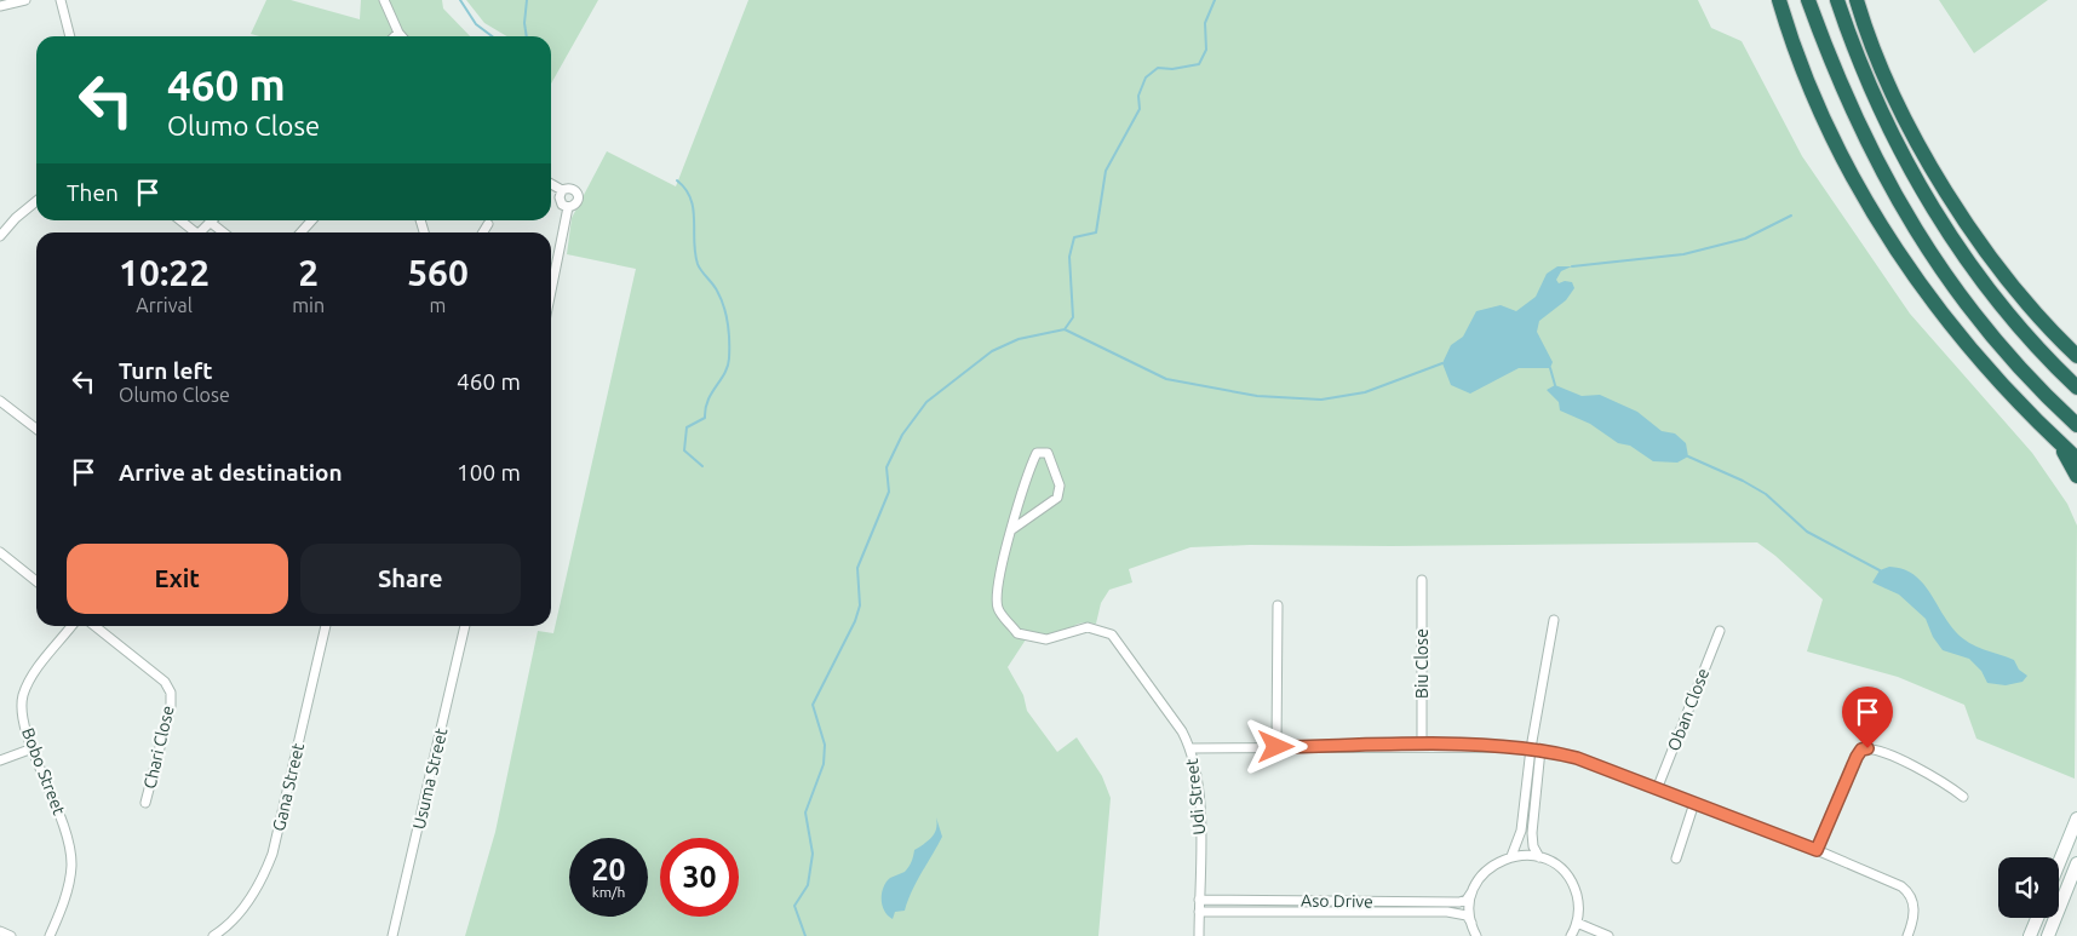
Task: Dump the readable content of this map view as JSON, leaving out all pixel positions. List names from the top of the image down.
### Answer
{
  "streets": {
    "street": [
      "Biu Close",
      "Oban Close",
      "Chari Close",
      "Bobo Street",
      "Usuma Street",
      "Gana Street",
      "Udi Street",
      "Aso Drive"
    ]
  },
  "crossings": [
    ["Udi Street", "Aso Drive"]
  ],
  "page": {
    "turn": ["460 m", "Olumo Close"],
    "then": "Then",
    "eta": [
      "10:22",
      "Arrival",
      "2",
      "min",
      "560",
      "m"
    ],
    "list": [
      {
        "name": "Turn left",
        "note": "Olumo Close",
        "value": "460 m"
      },
      {
        "name": "Arrive at destination",
        "value": "100 m"
      }
    ],
    "buttons": ["Exit", "Share"],
    "speed": "20 km/h",
    "limit": "30"
  }
}
